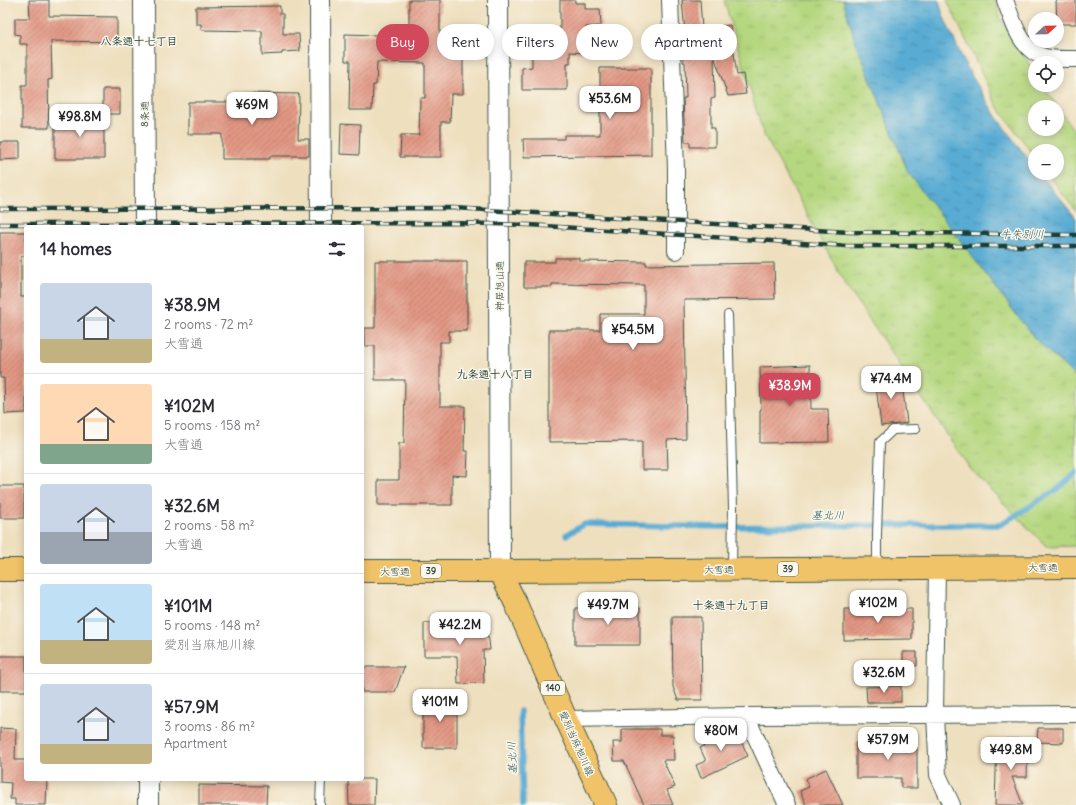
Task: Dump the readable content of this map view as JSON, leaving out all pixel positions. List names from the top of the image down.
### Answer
{
  "streets": {
    "main road": [
      "大雪通",
      "39",
      "140",
      "愛別当麻旭川線"
    ],
    "street": ["8条通", "神居旭山通"]
  },
  "crossings": [
    ["神居旭山通", "大雪通"],
    ["神居旭山通", "愛別当麻旭川線"],
    ["大雪通", "愛別当麻旭川線"]
  ],
  "districts": ["八条通十七丁目", "九条通十八丁目", "十条通十九丁目"],
  "water": ["牛朱別川", "基北川"],
  "north": "right",
  "page": {
    "map_buttons": ["+", "−"],
    "chip": [
      "Buy",
      "Rent",
      "Filters",
      "New",
      "Apartment"
    ],
    "price": [
      "¥53.6M",
      "¥69M",
      "¥98.8M",
      "¥54.5M",
      "¥74.4M",
      "¥38.9M",
      "¥102M",
      "¥49.7M",
      "¥42.2M",
      "¥32.6M",
      "¥101M",
      "¥80M",
      "¥57.9M",
      "¥49.8M"
    ],
    "heading": "14 homes",
    "list": [
      {
        "name": "¥38.9M",
        "note": "2 rooms · 72 m² · 大雪通"
      },
      {
        "name": "¥102M",
        "note": "5 rooms · 158 m² · 大雪通"
      },
      {
        "name": "¥32.6M",
        "note": "2 rooms · 58 m² · 大雪通"
      },
      {
        "name": "¥101M",
        "note": "5 rooms · 148 m² · 愛別当麻旭川線"
      },
      {
        "name": "¥57.9M",
        "note": "3 rooms · 86 m² · Apartment"
      }
    ]
  }
}
